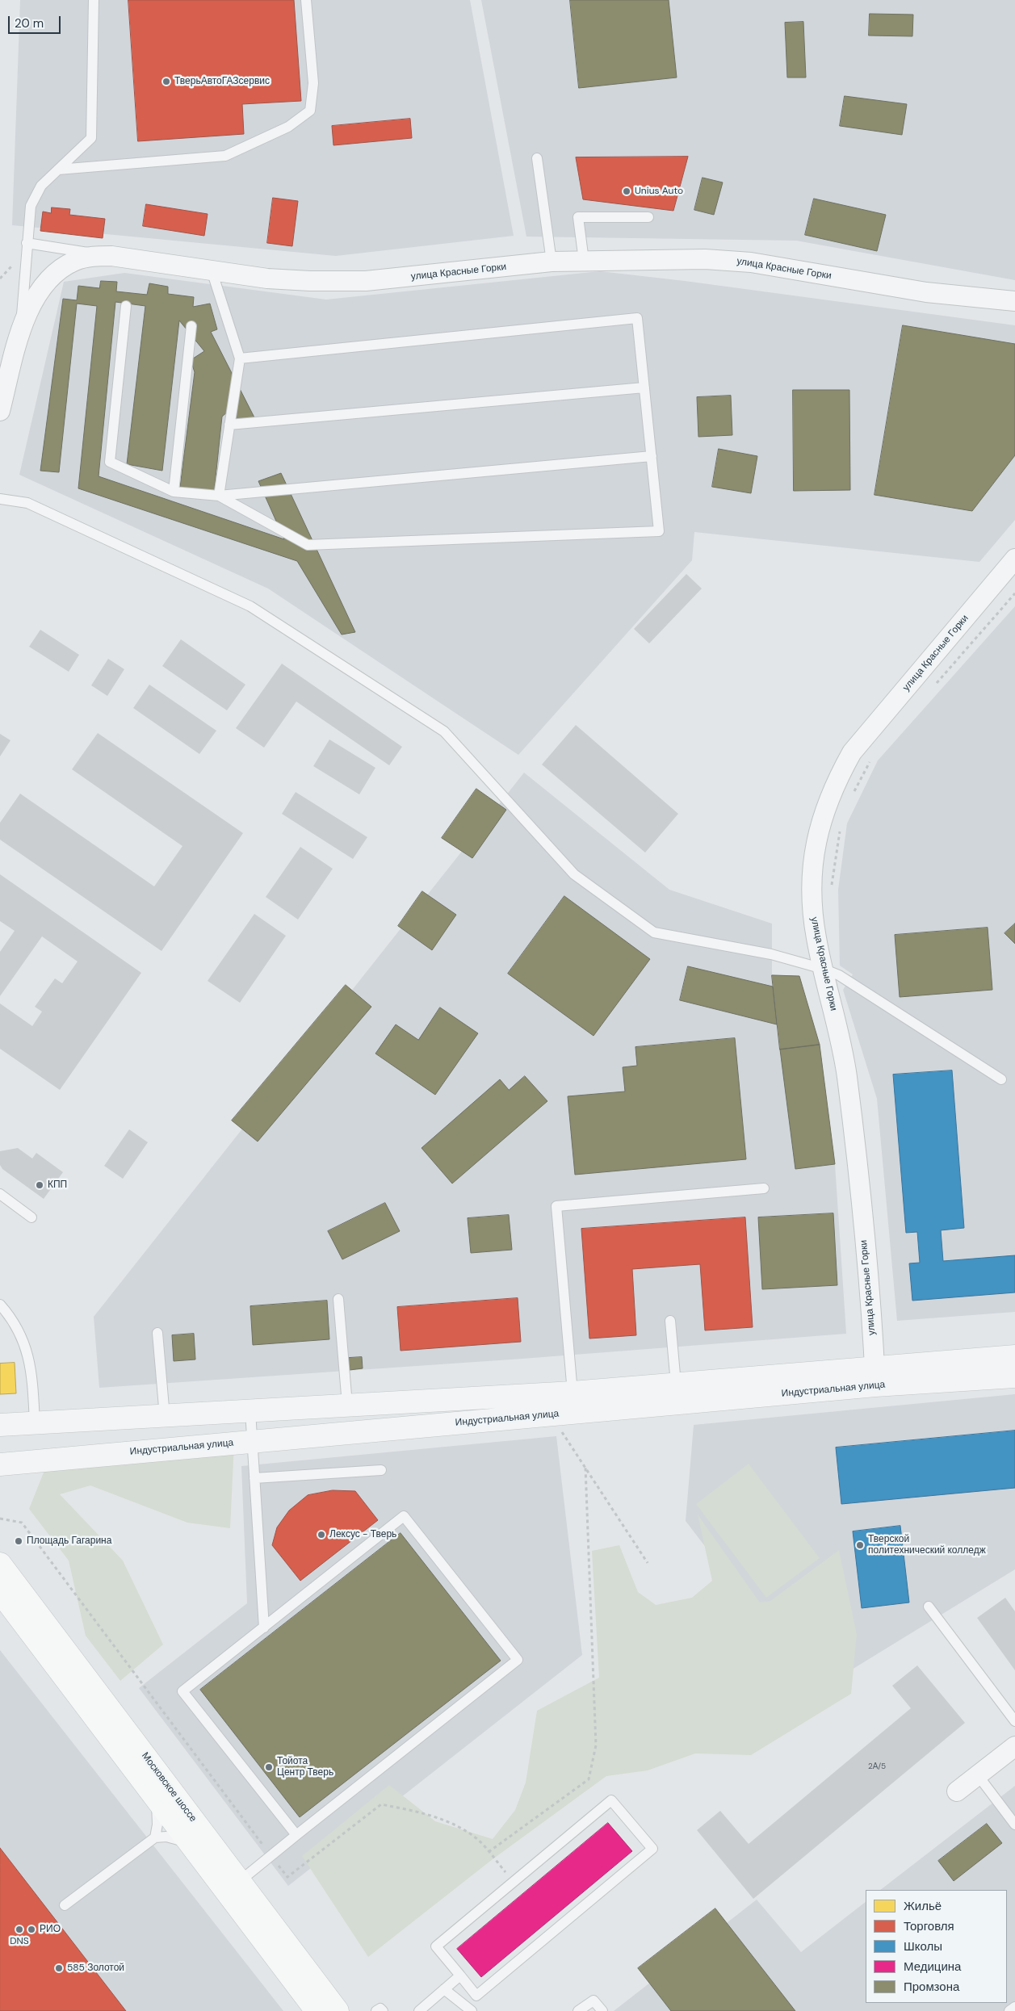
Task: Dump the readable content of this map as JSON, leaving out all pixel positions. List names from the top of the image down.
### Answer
{
  "streets": {
    "main road": ["Московское шоссе"],
    "street": ["улица Красные Горки", "Индустриальная улица"]
  },
  "crossings": [
    ["улица Красные Горки", "Индустриальная улица"]
  ],
  "places": [
    "ТверьАвтоГАЗсервис",
    "Unius Auto",
    "КПП",
    "Лексус - Тверь",
    "Площадь Гагарина",
    "Тверской политехнический колледж",
    "Тойота Центр Тверь",
    "DNS",
    "РИО",
    "585 Золотой"
  ],
  "house_numbers": ["2А/5"],
  "legend": [
    "Жильё",
    "Торговля",
    "Школы",
    "Медицина",
    "Промзона"
  ],
  "scale_bar": "20 m"
}
